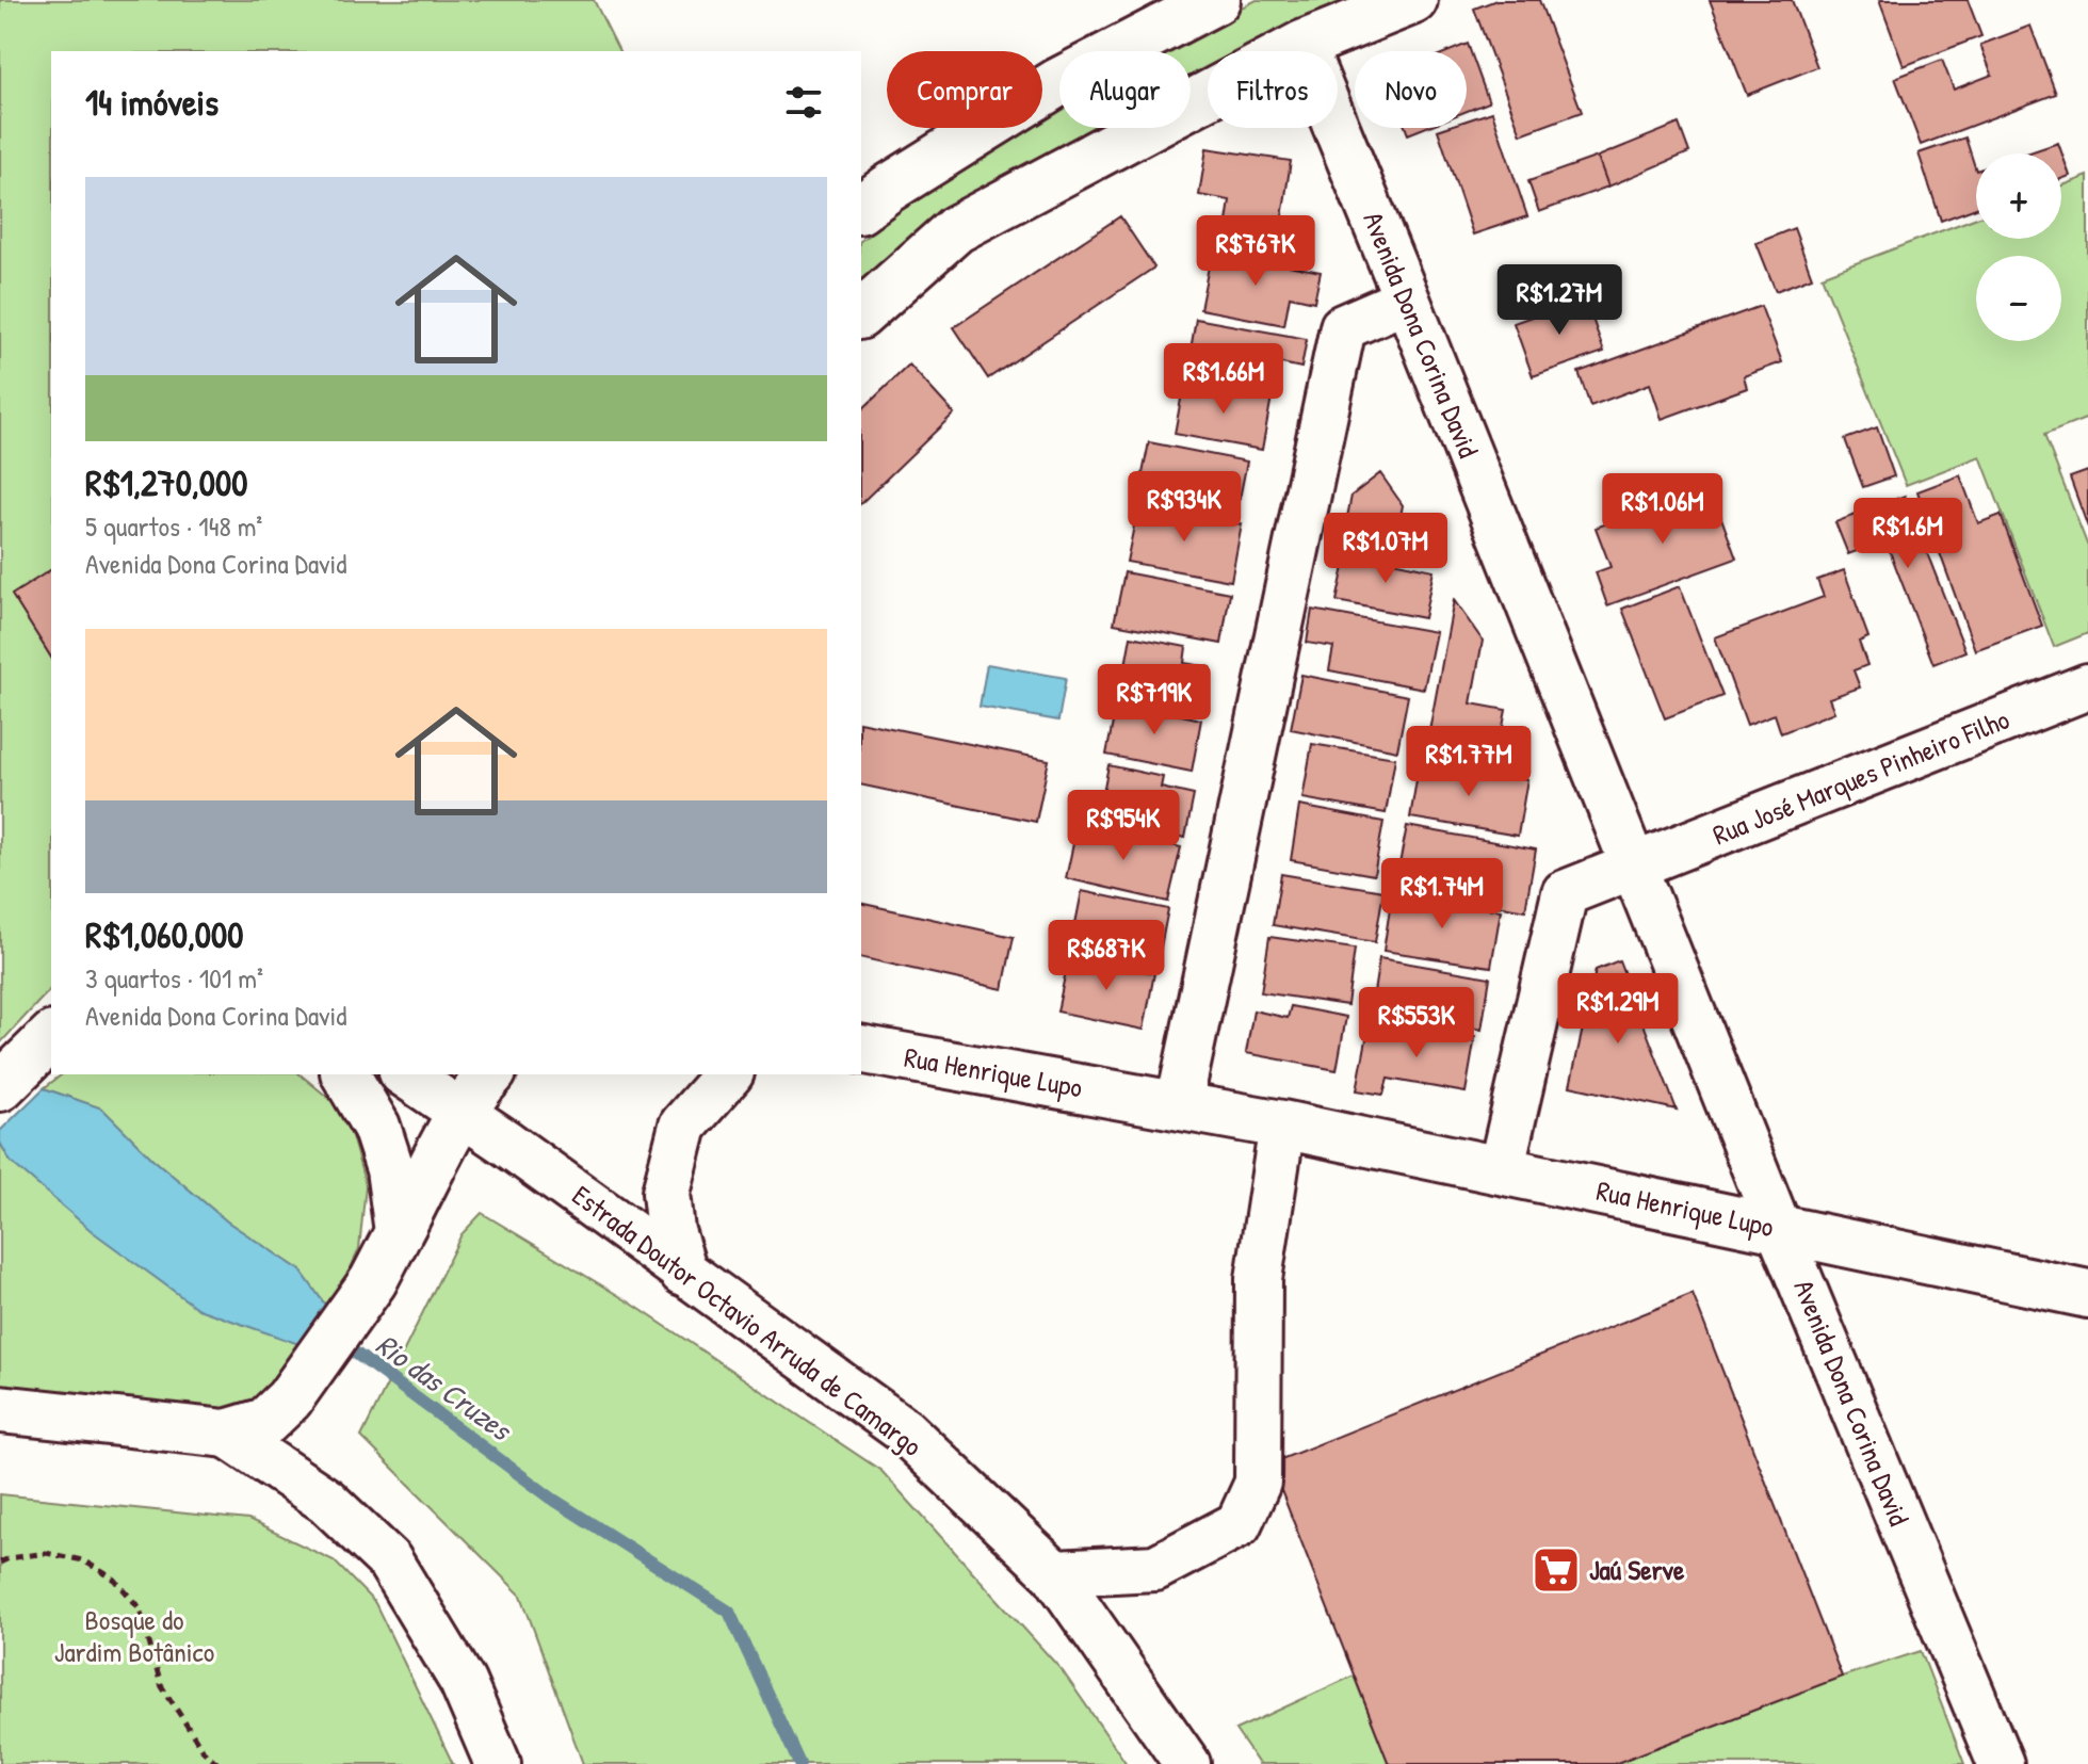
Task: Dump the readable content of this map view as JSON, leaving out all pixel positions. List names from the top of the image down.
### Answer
{
  "streets": {
    "main road": ["Rua Henrique Lupo"],
    "street": ["Avenida Dona Corina David", "Rua José Marques Pinheiro Filho", "Estrada Doutor Octavio Arruda de Camargo"]
  },
  "crossings": [
    ["Avenida Dona Corina David", "Rua José Marques Pinheiro Filho"],
    ["Avenida Dona Corina David", "Rua Henrique Lupo"],
    ["Rua José Marques Pinheiro Filho", "Rua Henrique Lupo"]
  ],
  "water": ["Rio das Cruzes"],
  "parks": ["Bosque do Jardim Botânico"],
  "places": {
    "supermarket": ["Jaú Serve"]
  },
  "page": {
    "chip": [
      "Comprar",
      "Alugar",
      "Filtros",
      "Novo"
    ],
    "heading": "14 imóveis",
    "map_buttons": ["+", "−"],
    "list": [
      {
        "name": "R$1,270,000",
        "note": "5 quartos · 148 m² · Avenida Dona Corina David"
      },
      {
        "name": "R$1,060,000",
        "note": "3 quartos · 101 m² · Avenida Dona Corina David"
      }
    ],
    "price": [
      "R$767K",
      "R$1.27M",
      "R$1.66M",
      "R$934K",
      "R$1.06M",
      "R$1.6M",
      "R$1.07M",
      "R$719K",
      "R$1.77M",
      "R$954K",
      "R$1.74M",
      "R$687K",
      "R$1.29M",
      "R$553K"
    ]
  }
}
